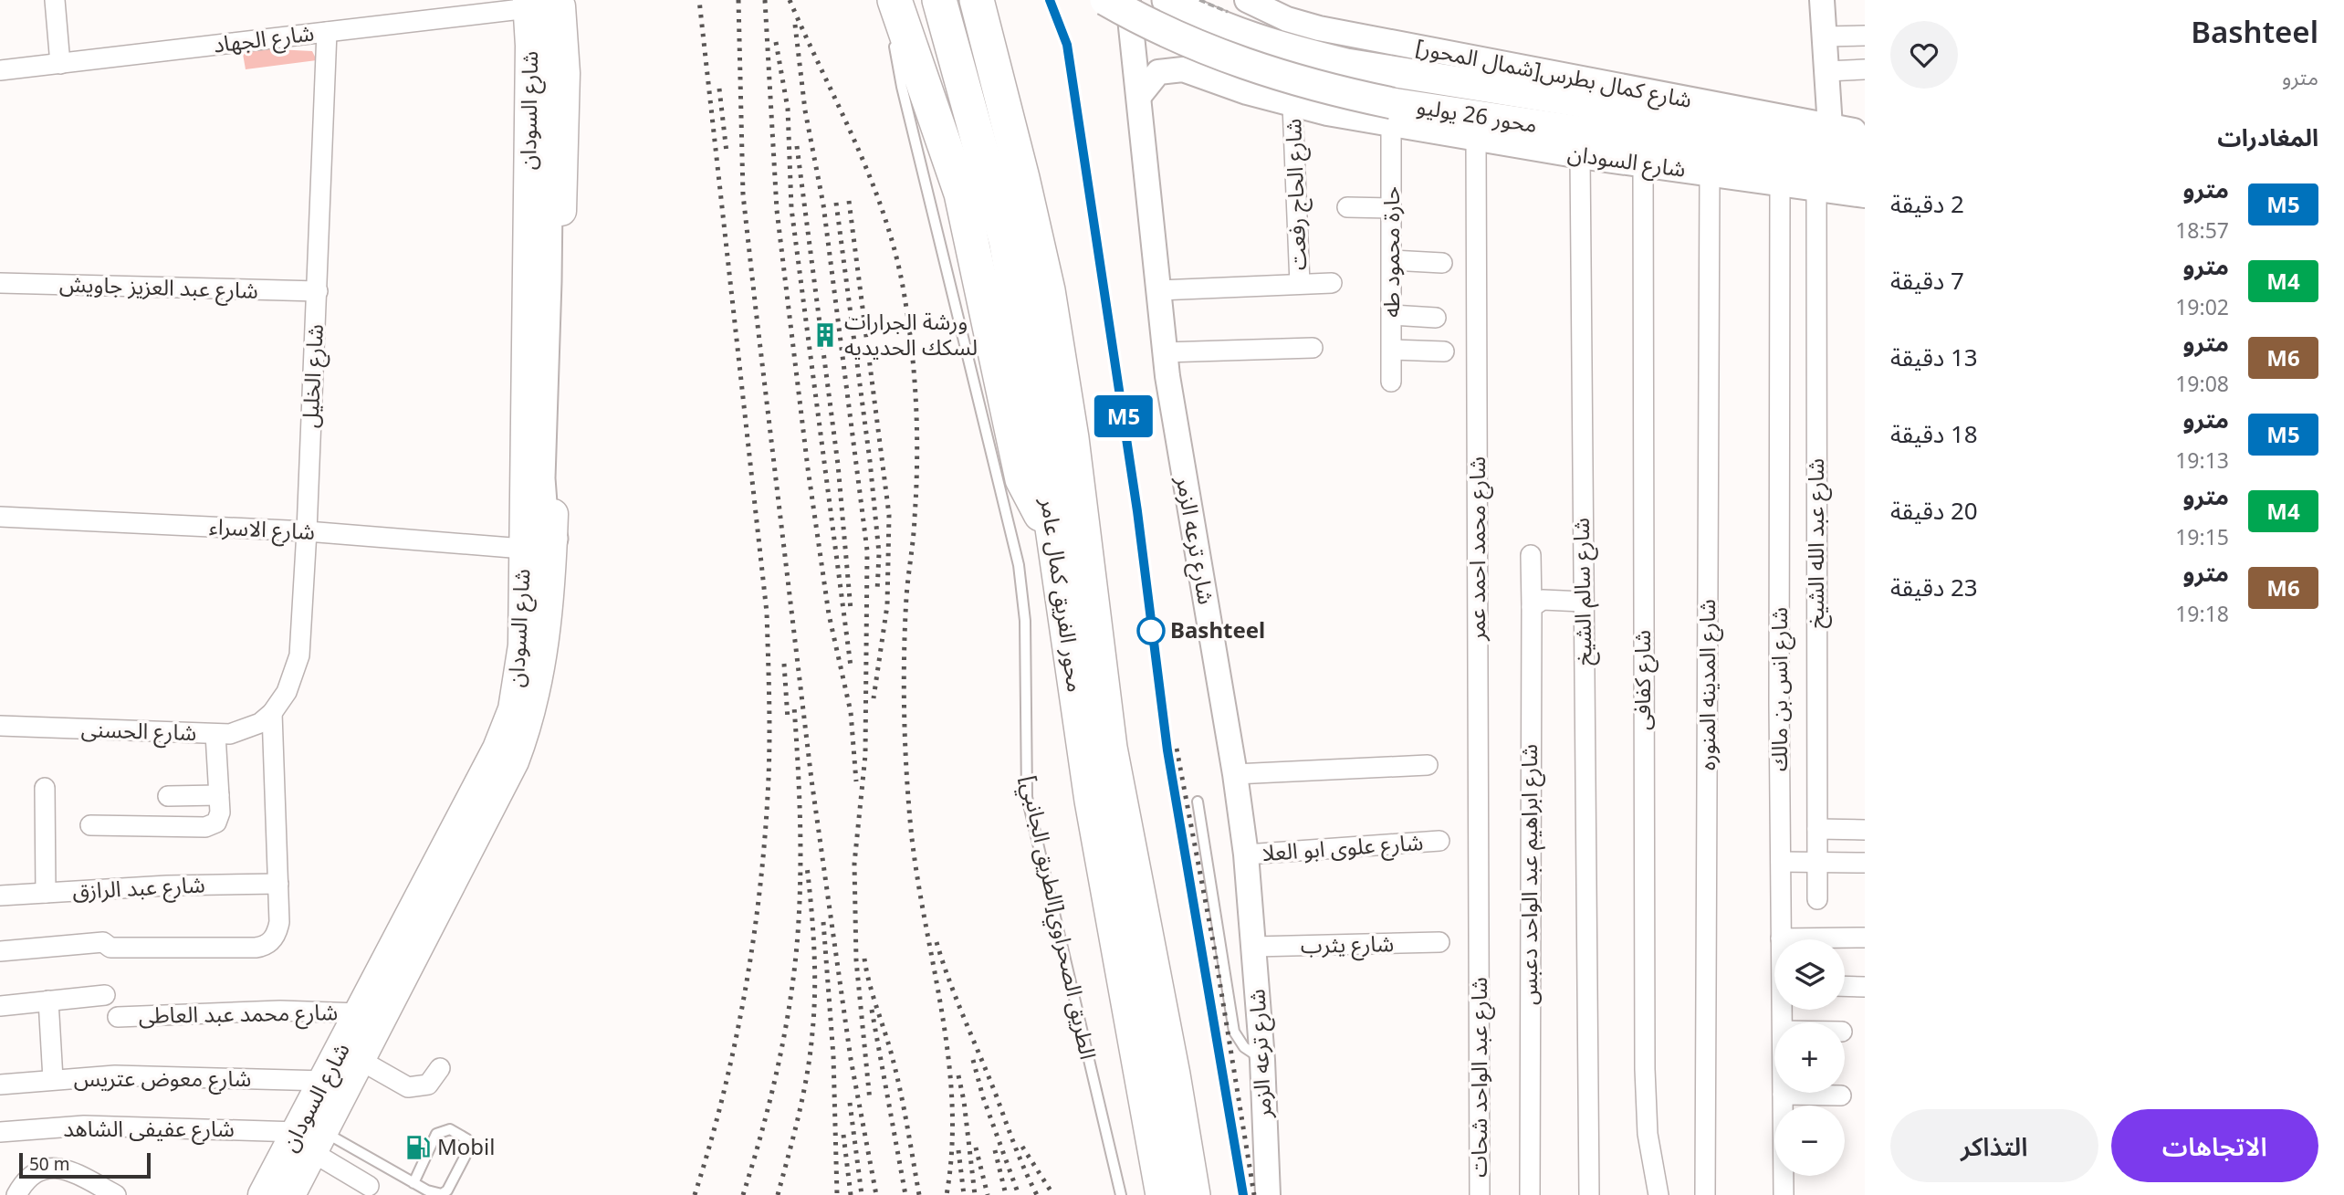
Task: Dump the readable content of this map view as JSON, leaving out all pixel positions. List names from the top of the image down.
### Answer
{
  "streets": {
    "highway": ["محور 26 يوليو", "محور الفريق كمال عامر"],
    "main road": ["شارع السودان"],
    "street": [
      "شارع الجهاد",
      "شارع كمال بطرس[شمال المحور]",
      "شارع الحاج رفعت",
      "حارة محمود طه",
      "شارع عبد العزيز جاويش",
      "شارع الخليل",
      "شارع الاسراء",
      "شارع ترعه الزمر",
      "شارع عبد الله الشيخ",
      "شارع محمد احمد عمر",
      "شارع سالم الشيخ",
      "شارع كفافى",
      "شارع المدينه المنوره",
      "شارع انس بن مالك",
      "شارع الحسنى",
      "شارع علوى ابو العلا",
      "شارع ابراهيم عبد الواحد دعبس",
      "شارع عبد الرازق",
      "شارع يثرب",
      "شارع محمد عبد العاطى",
      "شارع عبد الواحد شحات",
      "شارع معوض عتريس",
      "شارع عفيفى الشاهد"
    ],
    "lane": ["الطريق الصحراوي[الطريق الجانبي]"]
  },
  "crossings": [
    ["شارع الجهاد", "شارع السودان"],
    ["شارع الجهاد", "شارع الخليل"],
    ["شارع السودان", "محور 26 يوليو"],
    ["شارع السودان", "شارع الحاج رفعت"],
    ["شارع السودان", "حارة محمود طه"],
    ["شارع السودان", "شارع الاسراء"],
    ["شارع السودان", "شارع عبد الله الشيخ"],
    ["شارع السودان", "شارع محمد احمد عمر"],
    ["شارع السودان", "شارع سالم الشيخ"],
    ["شارع السودان", "شارع كفافى"],
    ["شارع السودان", "شارع المدينه المنوره"],
    ["شارع السودان", "شارع انس بن مالك"],
    ["شارع السودان", "شارع محمد عبد العاطى"],
    ["شارع السودان", "شارع معوض عتريس"],
    ["شارع السودان", "شارع عفيفى الشاهد"],
    ["محور 26 يوليو", "حارة محمود طه"],
    ["شارع عبد العزيز جاويش", "شارع الخليل"],
    ["شارع الخليل", "شارع الاسراء"],
    ["شارع الخليل", "شارع الحسنى"],
    ["شارع ترعه الزمر", "شارع علوى ابو العلا"],
    ["شارع ترعه الزمر", "شارع يثرب"],
    ["شارع محمد احمد عمر", "شارع عبد الواحد شحات"]
  ],
  "places": {
    "building": ["ورشة الجرارات لسكك الحديديه"],
    "other": ["Bashteel"],
    "fuel station": ["Mobil"]
  },
  "lines": ["metro line M5"],
  "scale_bar": "50 m",
  "page": {
    "heading": [
      ["Bashteel", "مترو"],
      "المغادرات"
    ],
    "on_map": "M5",
    "list": [
      {
        "mark": "M5",
        "name": "مترو",
        "note": "18:57",
        "value": "2 دقيقة"
      },
      {
        "mark": "M4",
        "name": "مترو",
        "note": "19:02",
        "value": "7 دقيقة"
      },
      {
        "mark": "M6",
        "name": "مترو",
        "note": "19:08",
        "value": "13 دقيقة"
      },
      {
        "mark": "M5",
        "name": "مترو",
        "note": "19:13",
        "value": "18 دقيقة"
      },
      {
        "mark": "M4",
        "name": "مترو",
        "note": "19:15",
        "value": "20 دقيقة"
      },
      {
        "mark": "M6",
        "name": "مترو",
        "note": "19:18",
        "value": "23 دقيقة"
      }
    ],
    "map_buttons": ["+", "−"],
    "buttons": ["الاتجاهات", "التذاكر"],
    "scale": "50 m"
  }
}
